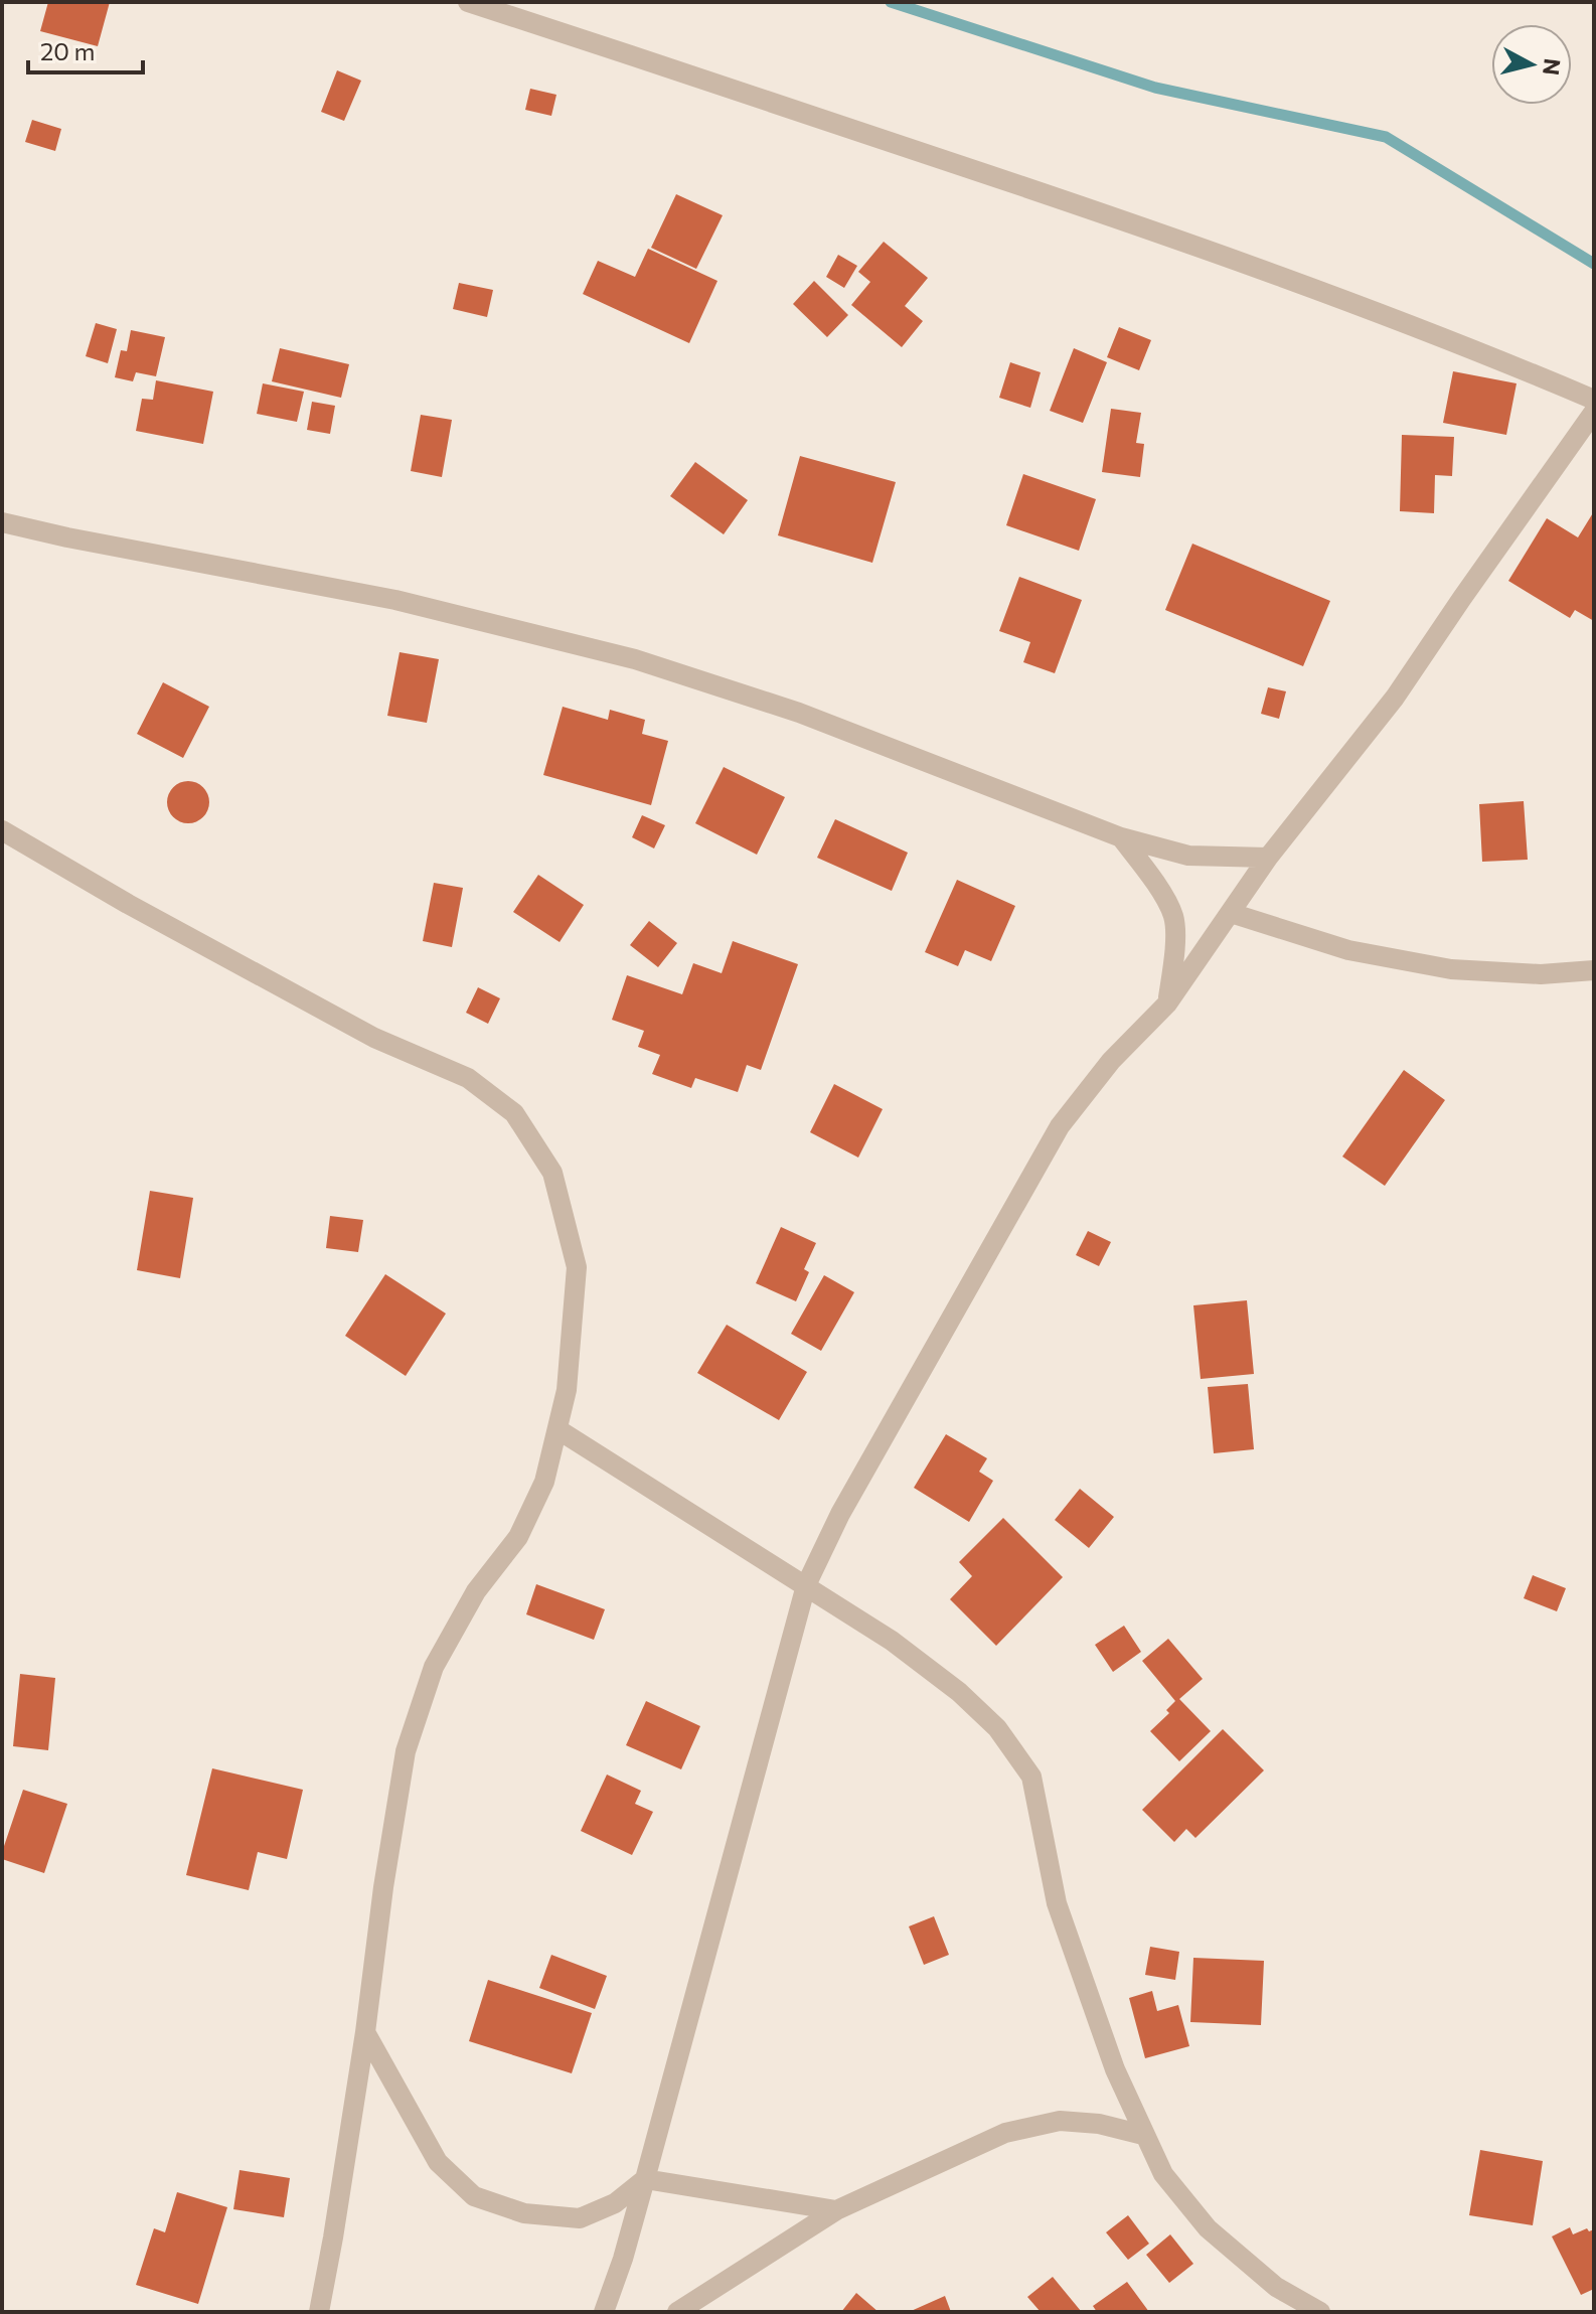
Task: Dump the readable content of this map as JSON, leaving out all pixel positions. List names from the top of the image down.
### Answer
{
  "scale_bar": "20 m",
  "north": "right"
}
